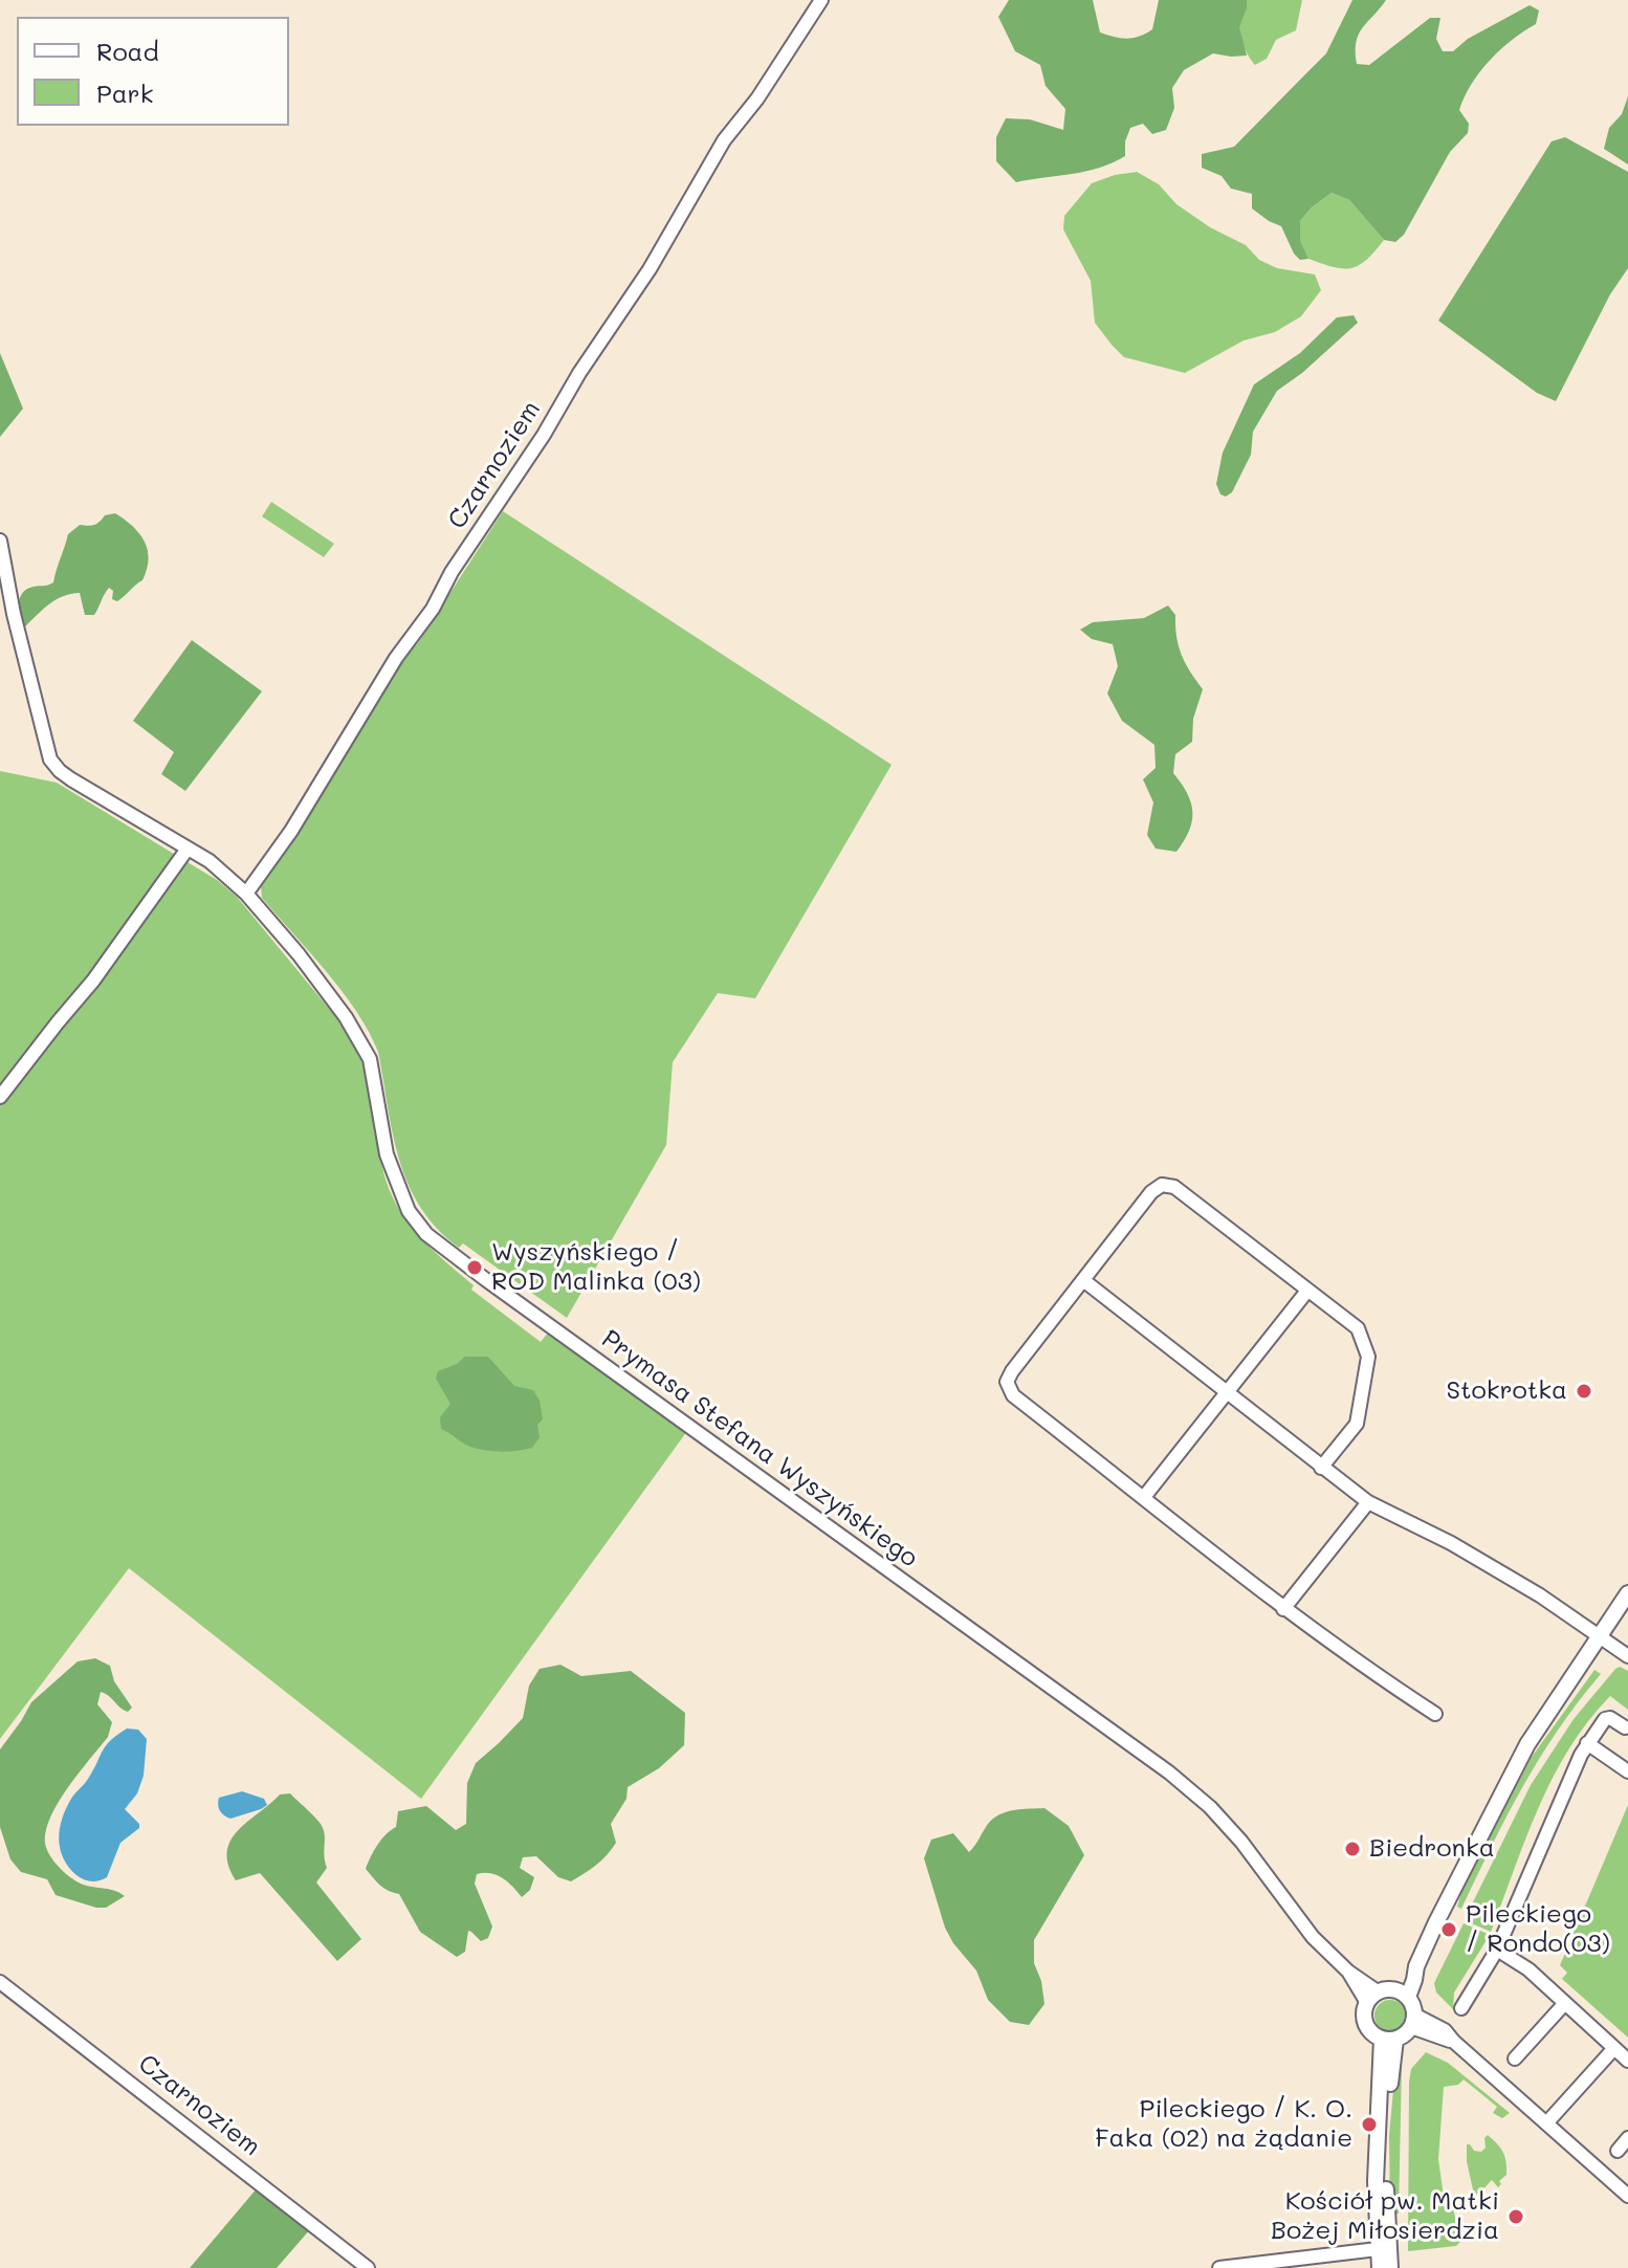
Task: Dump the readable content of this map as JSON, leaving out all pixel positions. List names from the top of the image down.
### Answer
{
  "streets": {
    "street": ["Czarnoziem", "Prymasa Stefana Wyszyńskiego"]
  },
  "crossings": [
    ["Czarnoziem", "Prymasa Stefana Wyszyńskiego"]
  ],
  "places": [
    "Wyszyńskiego / ROD Malinka (03)",
    "Stokrotka",
    "Biedronka",
    "Pileckiego / Rondo(03)",
    "Pileckiego / K. O. Faka (02) na żądanie",
    "Kościół pw. Matki Bożej Miłosierdzia"
  ],
  "legend": ["Road", "Park"]
}
